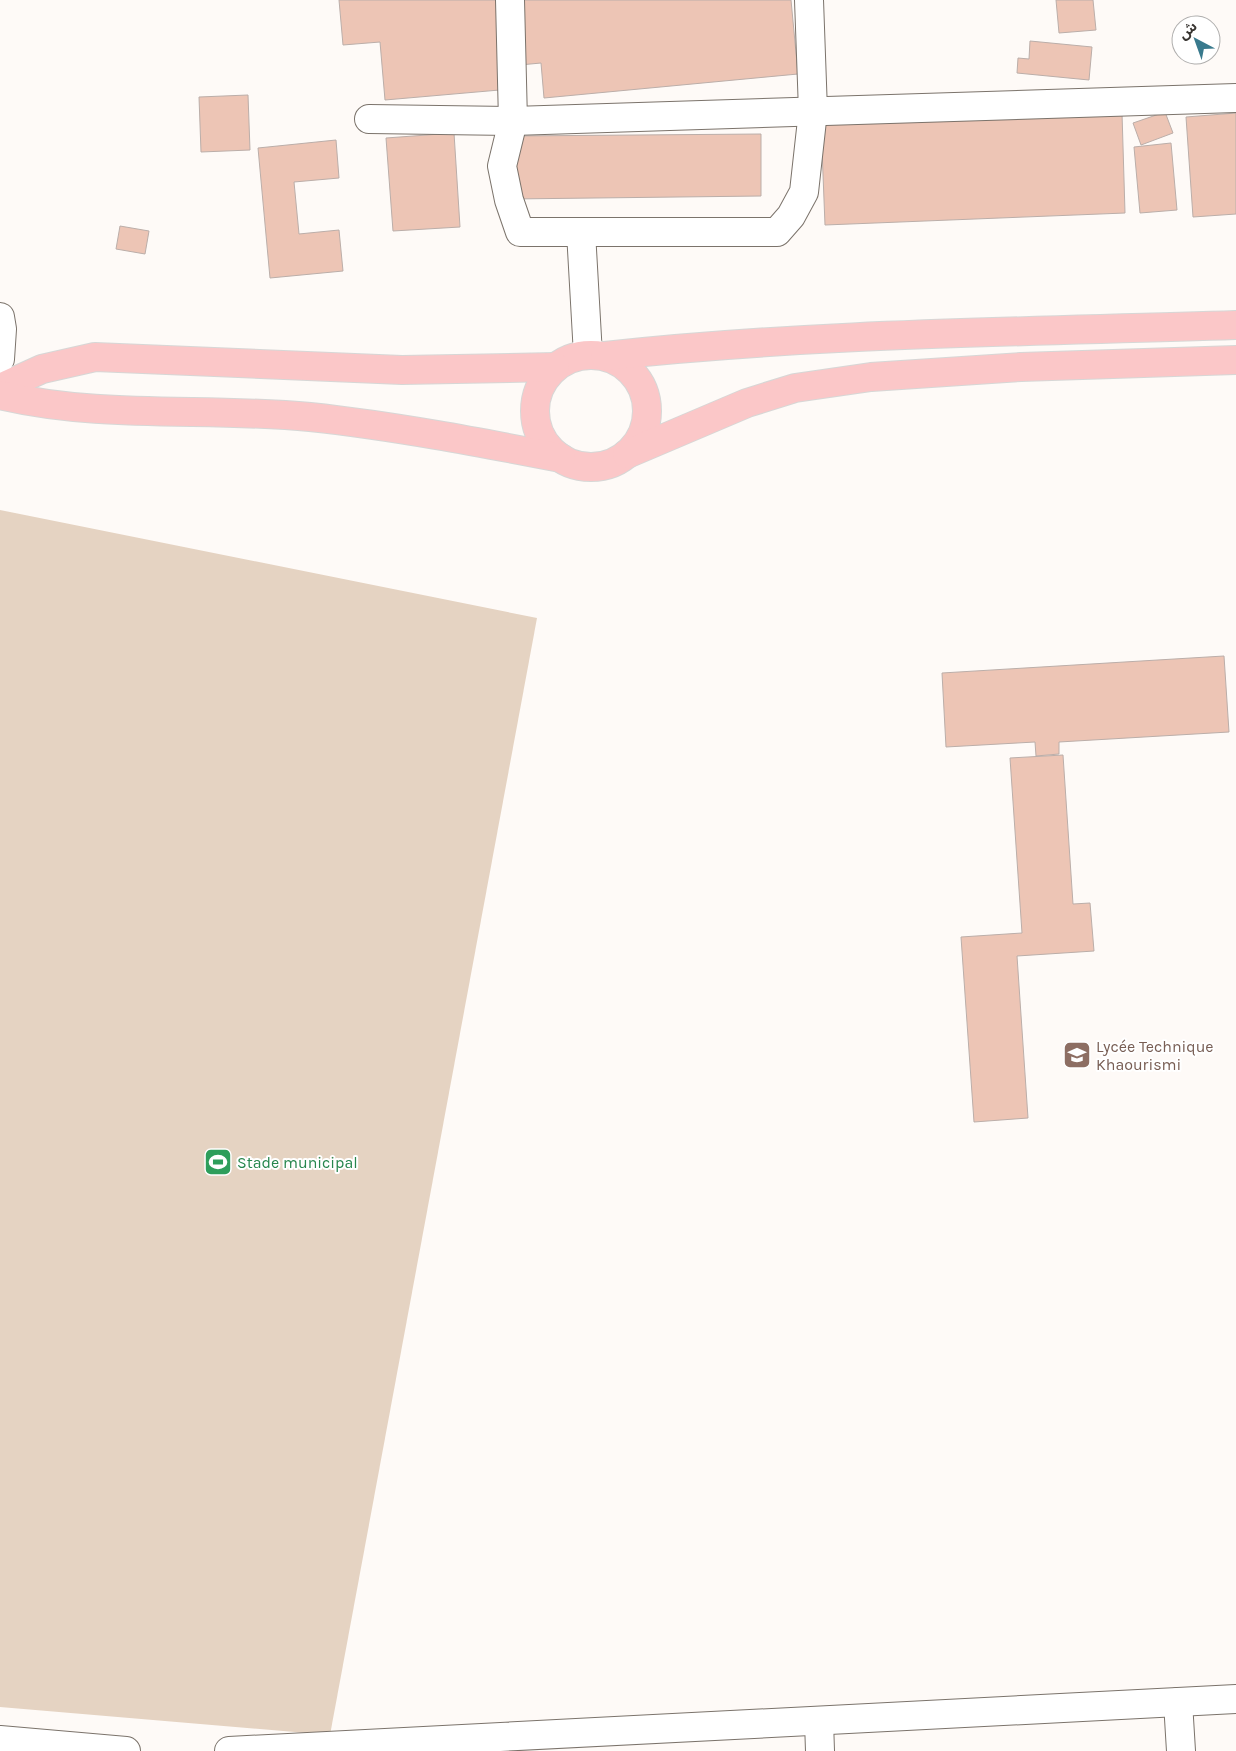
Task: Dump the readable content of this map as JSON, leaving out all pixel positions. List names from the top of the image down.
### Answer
{
  "places": {
    "school or university": ["Lycée Technique Khaourismi"],
    "sports": ["Stade municipal"]
  },
  "north": "top left"
}
